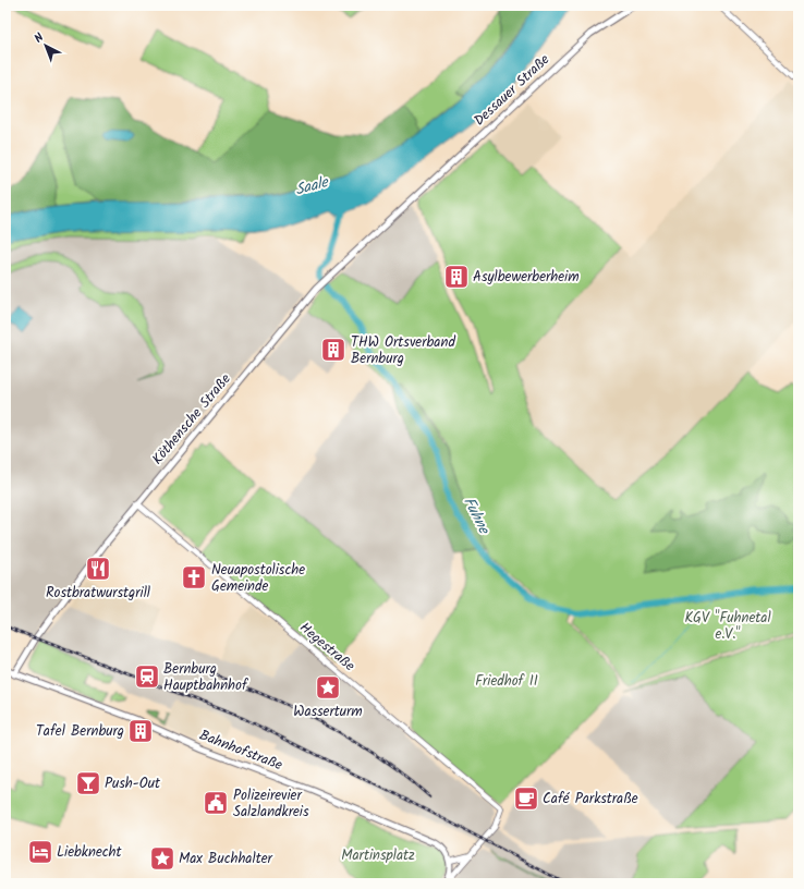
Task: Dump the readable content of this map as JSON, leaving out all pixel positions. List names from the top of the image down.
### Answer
{
  "streets": {
    "main road": ["Dessauer Straße", "Köthensche Straße", "Bahnhofstraße"],
    "street": ["Hegestraße"]
  },
  "crossings": [
    ["Dessauer Straße", "Köthensche Straße"],
    ["Köthensche Straße", "Hegestraße"],
    ["Köthensche Straße", "Bahnhofstraße"]
  ],
  "water": ["Saale", "Fuhne"],
  "parks": ["KGV \"Fuhnetal e.V.\"", "Friedhof II", "Martinsplatz"],
  "places": {
    "building": ["Asylbewerberheim", "THW Ortsverband Bernburg", "Tafel Bernburg"],
    "restaurant": ["Rostbratwurstgrill"],
    "church": ["Neuapostolische Gemeinde"],
    "station": ["Bernburg Hauptbahnhof"],
    "place": ["Wasserturm", "Max Buchhalter"],
    "bar": ["Push-Out"],
    "cafe": ["Café Parkstraße"],
    "public building": ["Polizeirevier Salzlandkreis"],
    "hotel": ["Liebknecht"]
  },
  "north": "top left"
}
